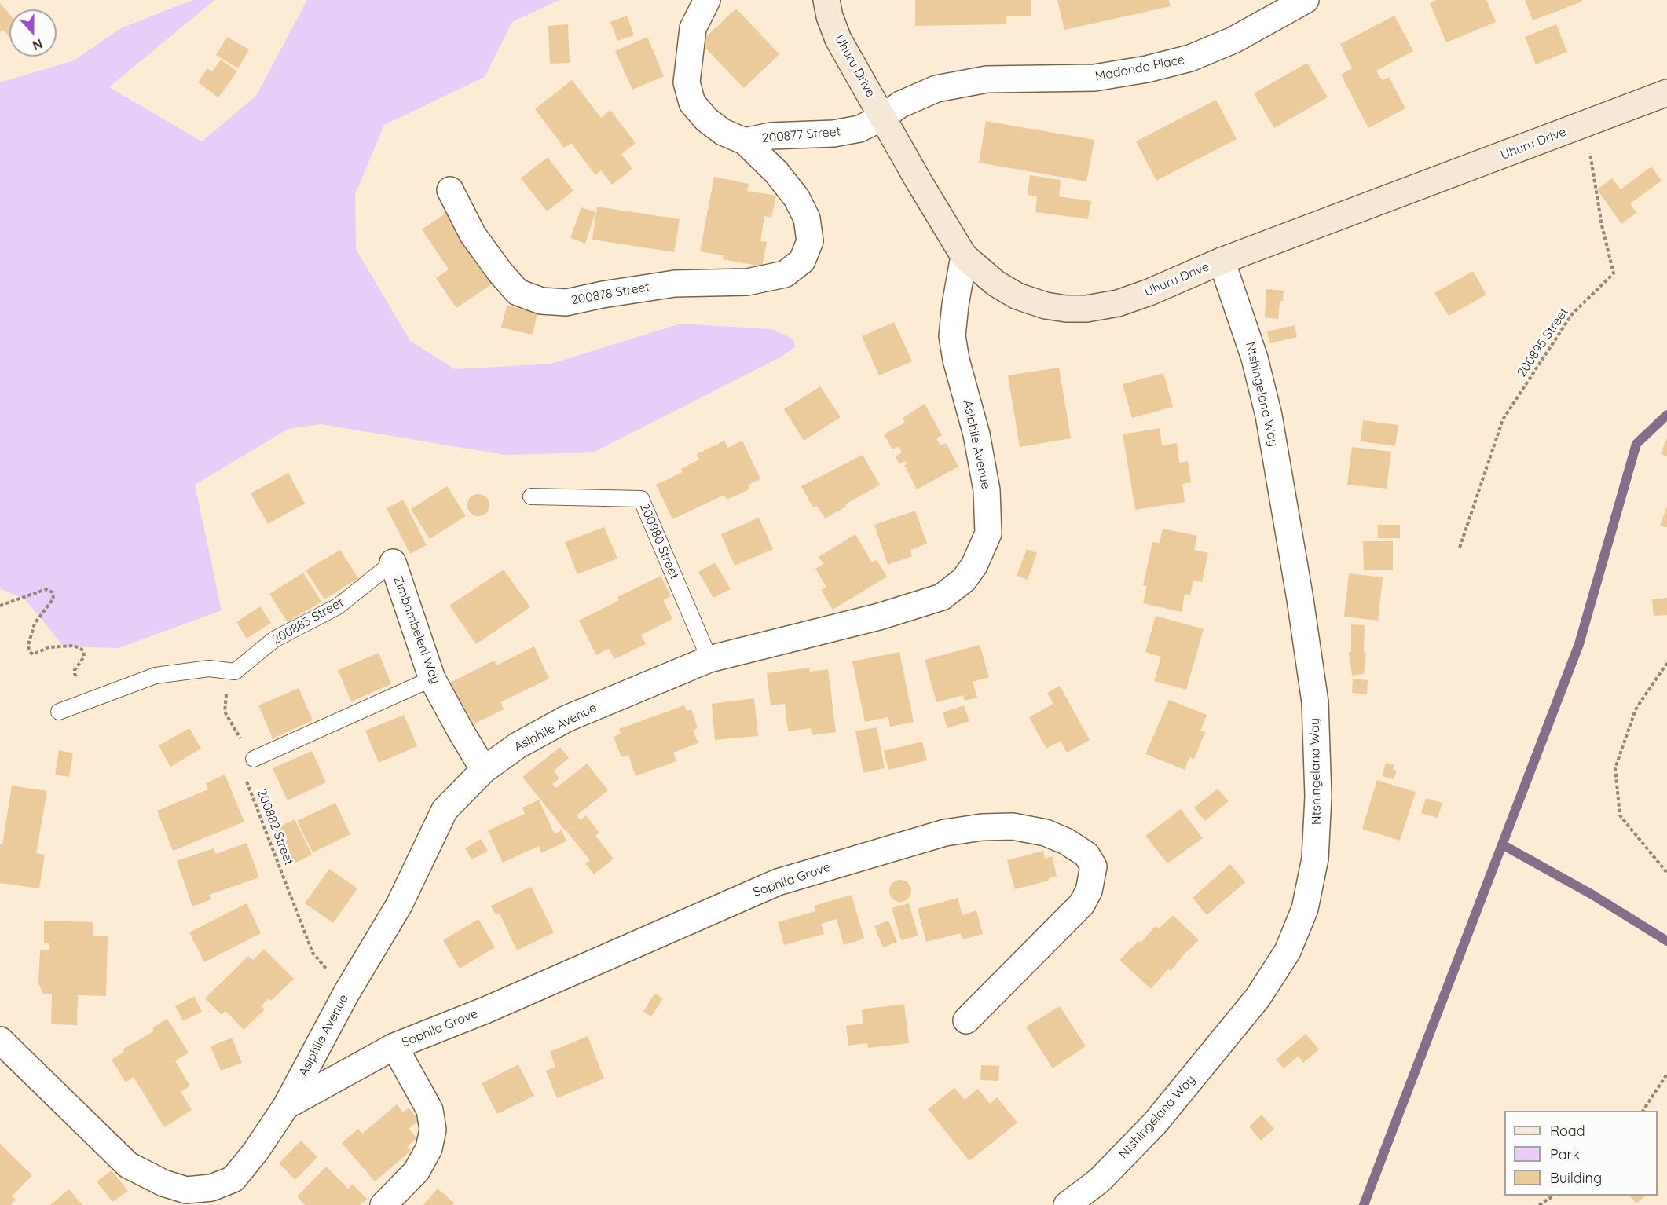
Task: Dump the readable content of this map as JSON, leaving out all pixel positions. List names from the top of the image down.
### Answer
{
  "streets": {
    "street": [
      "Uhuru Drive",
      "Madondo Place",
      "200877 Street",
      "200878 Street",
      "Ntshingelana Way",
      "Asiphile Avenue",
      "Zimbambeleni Way",
      "Sophila Grove"
    ],
    "lane": ["200880 Street", "200883 Street"],
    "path": ["200895 Street", "200882 Street"]
  },
  "crossings": [
    ["Uhuru Drive", "Madondo Place"],
    ["Uhuru Drive", "200877 Street"],
    ["Uhuru Drive", "200895 Street"],
    ["Uhuru Drive", "Ntshingelana Way"],
    ["Uhuru Drive", "Asiphile Avenue"],
    ["Madondo Place", "200877 Street"],
    ["200877 Street", "200878 Street"],
    ["Asiphile Avenue", "200880 Street"],
    ["Asiphile Avenue", "Zimbambeleni Way"],
    ["Asiphile Avenue", "200882 Street"],
    ["Asiphile Avenue", "Sophila Grove"],
    ["200883 Street", "Zimbambeleni Way"]
  ],
  "legend": ["Road", "Park", "Building"],
  "north": "bottom"
}
